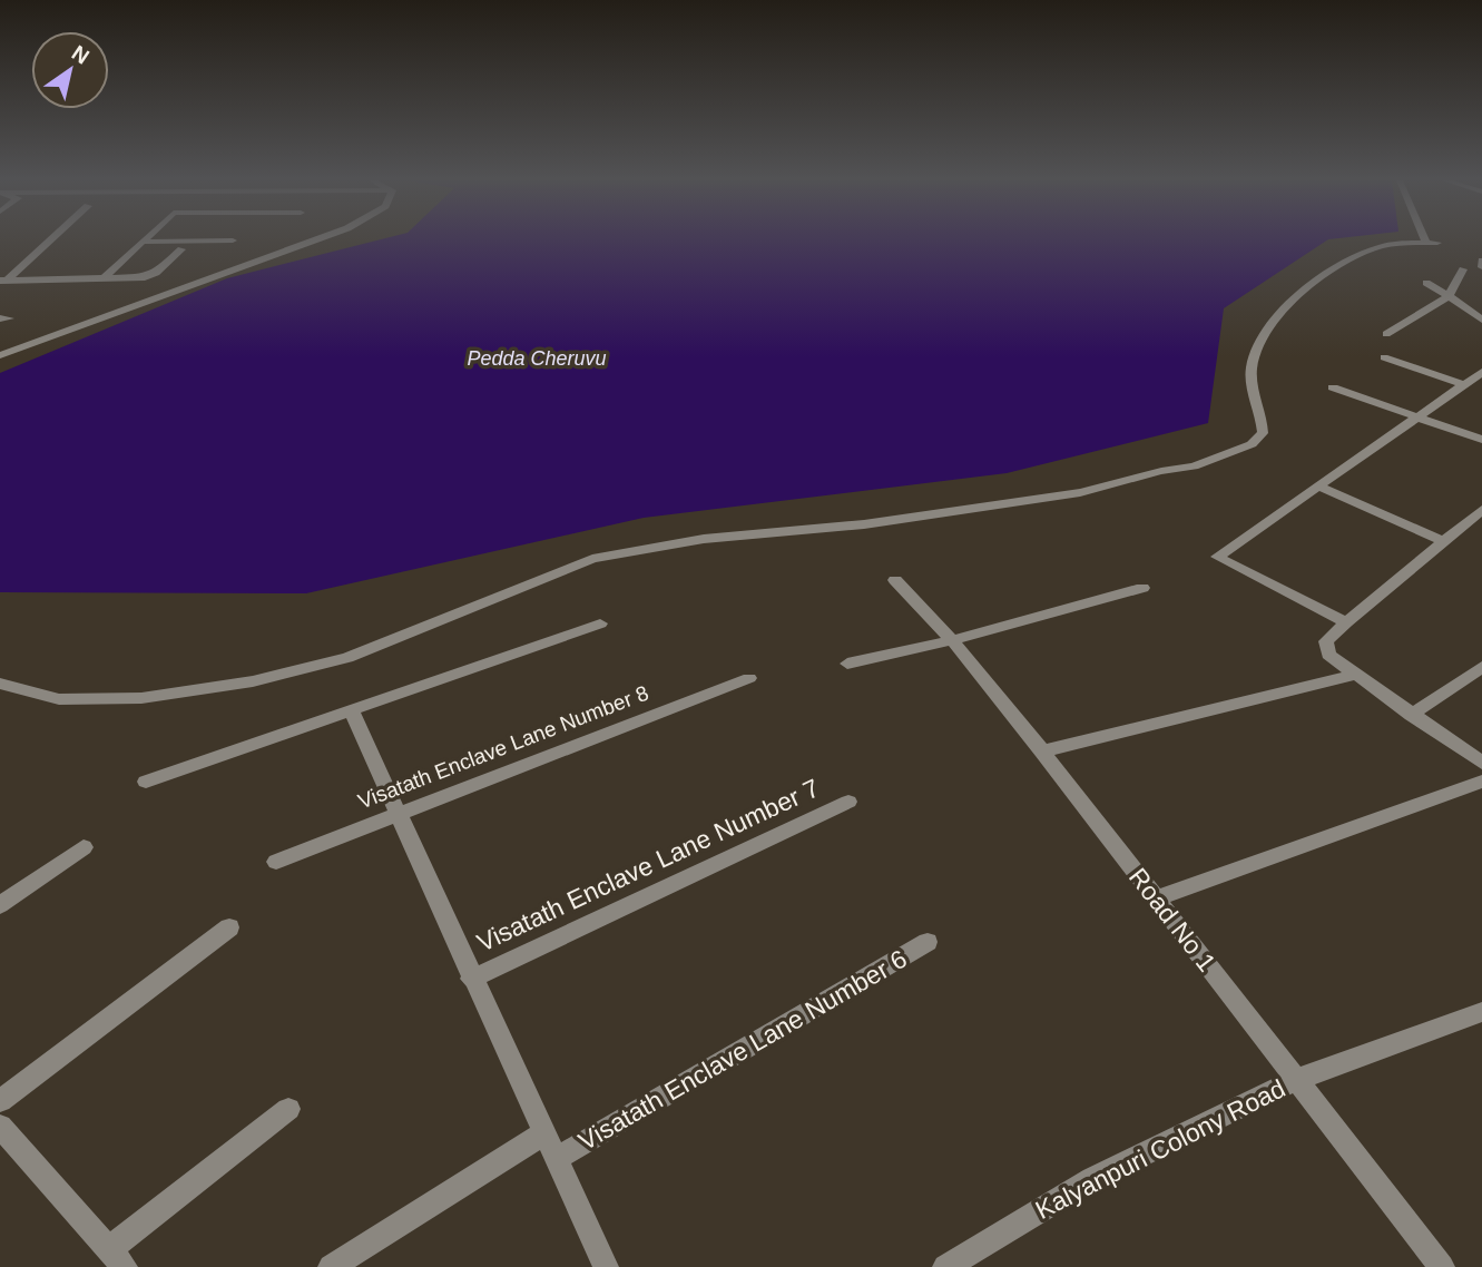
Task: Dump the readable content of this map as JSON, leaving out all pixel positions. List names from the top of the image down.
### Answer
{
  "streets": {
    "street": [
      "Visatath Enclave Lane Number 8",
      "Visatath Enclave Lane Number 7",
      "Road No 1",
      "Visatath Enclave Lane Number 6",
      "Kalyanpuri Colony Road"
    ]
  },
  "crossings": [
    ["Road No 1", "Kalyanpuri Colony Road"]
  ],
  "water": ["Pedda Cheruvu"],
  "north": "top right"
}
